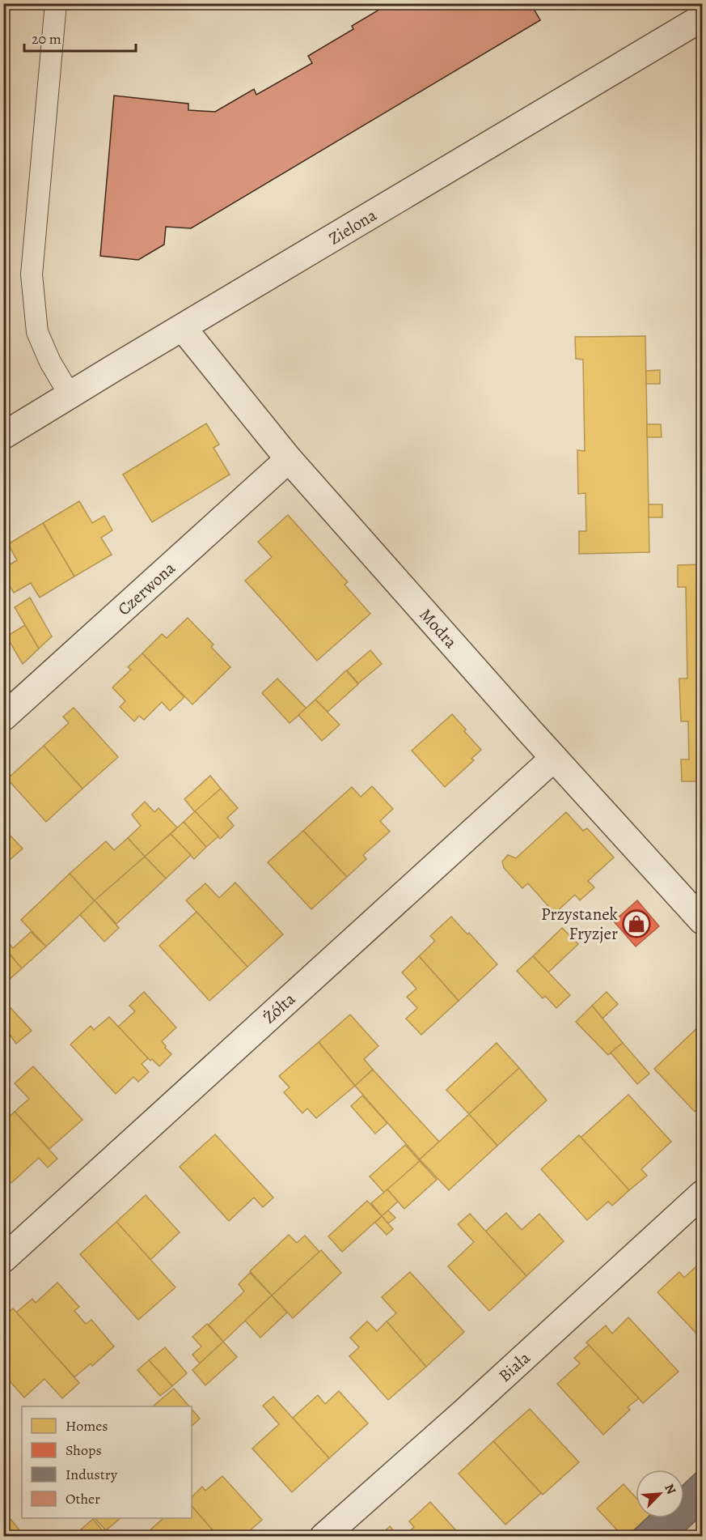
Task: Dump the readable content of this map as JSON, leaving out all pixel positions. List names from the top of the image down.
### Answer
{
  "streets": {
    "street": [
      "Zielona",
      "Czerwona",
      "Modra",
      "Żółta",
      "Biała"
    ]
  },
  "crossings": [
    ["Zielona", "Modra"],
    ["Czerwona", "Modra"],
    ["Modra", "Żółta"]
  ],
  "places": {
    "shop": ["Przystanek Fryzjer"]
  },
  "legend": [
    "Homes",
    "Shops",
    "Industry",
    "Other"
  ],
  "scale_bar": "20 m",
  "north": "top right"
}
